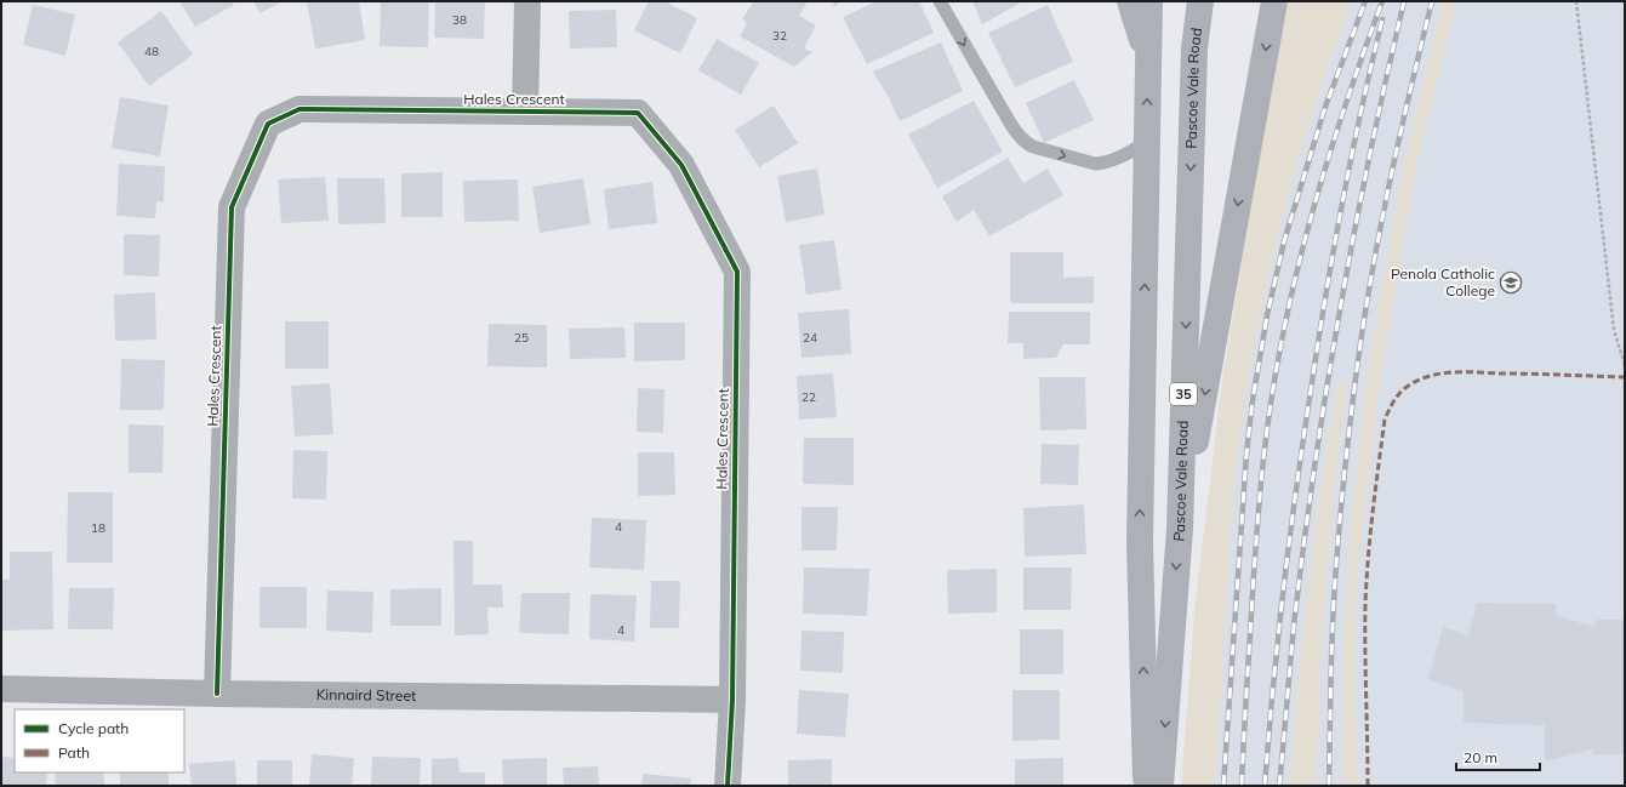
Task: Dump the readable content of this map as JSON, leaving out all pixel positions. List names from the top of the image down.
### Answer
{
  "streets": {
    "main road": ["Pascoe Vale Road", "35"],
    "street": ["Hales Crescent", "Kinnaird Street"]
  },
  "crossings": [
    ["Hales Crescent", "Kinnaird Street"]
  ],
  "places": {
    "school or university": ["Penola Catholic College"]
  },
  "house_numbers": [
    "38",
    "32",
    "48",
    "25",
    "24",
    "22",
    "4",
    "18",
    "4"
  ],
  "legend": ["Cycle path", "Path"],
  "scale_bar": "20 m"
}
